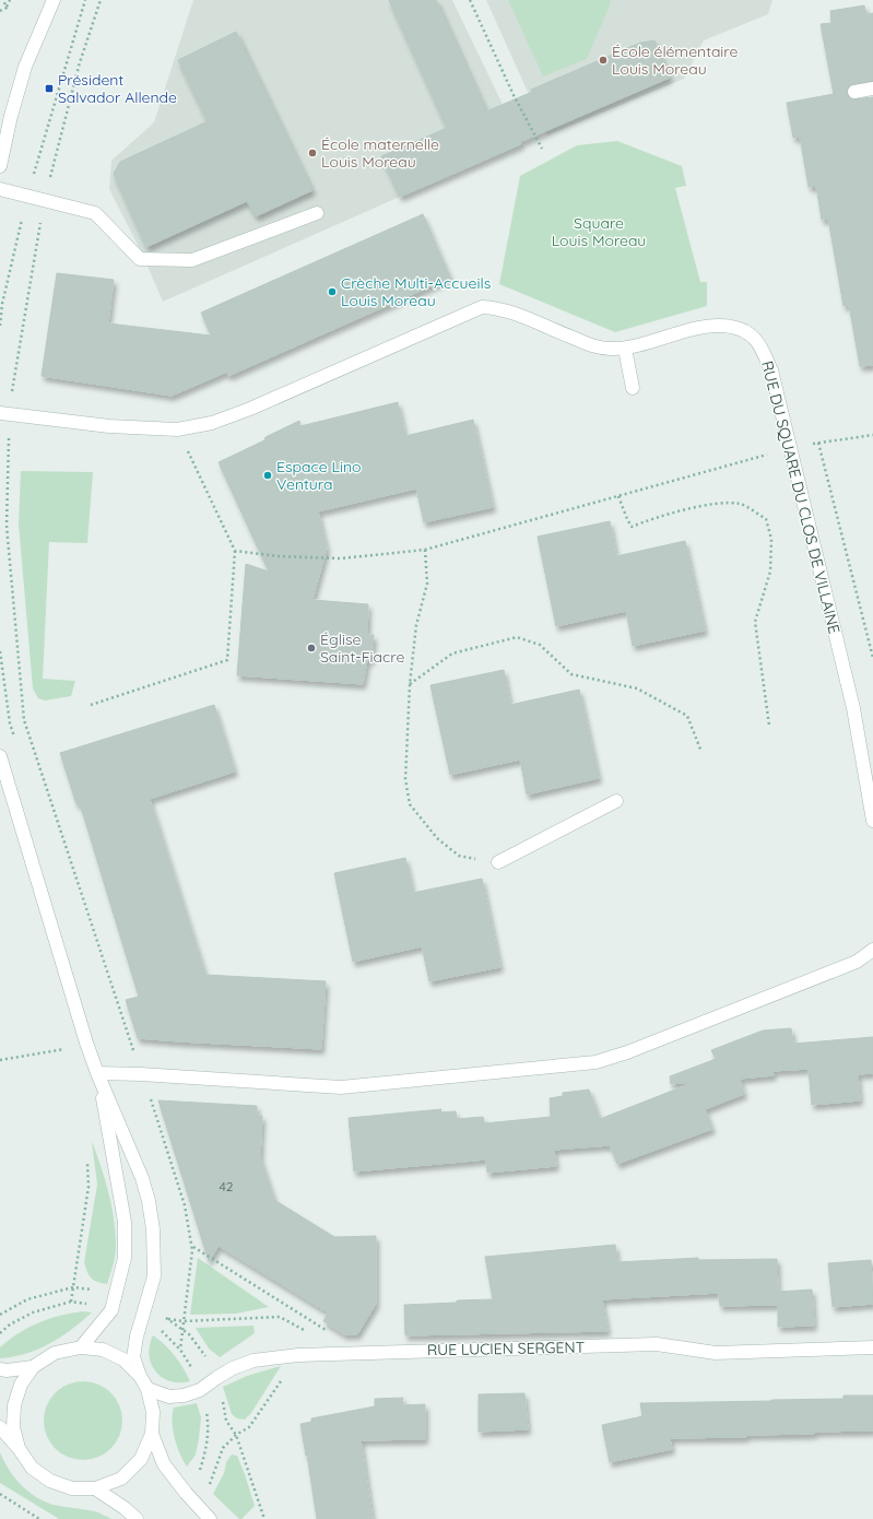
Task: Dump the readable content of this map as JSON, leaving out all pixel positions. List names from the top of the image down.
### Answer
{
  "streets": {
    "street": ["RUE DU SQUARE DU CLOS DE VILLAINE", "RUE LUCIEN SERGENT"]
  },
  "parks": ["Square Louis Moreau"],
  "places": {
    "other": [
      "École élémentaire Louis Moreau",
      "École maternelle Louis Moreau",
      "Crèche Multi-Accueils Louis Moreau",
      "Espace Lino Ventura",
      "Église Saint-Fiacre"
    ],
    "transit": ["Président Salvador Allende"]
  },
  "house_numbers": ["42"]
}
